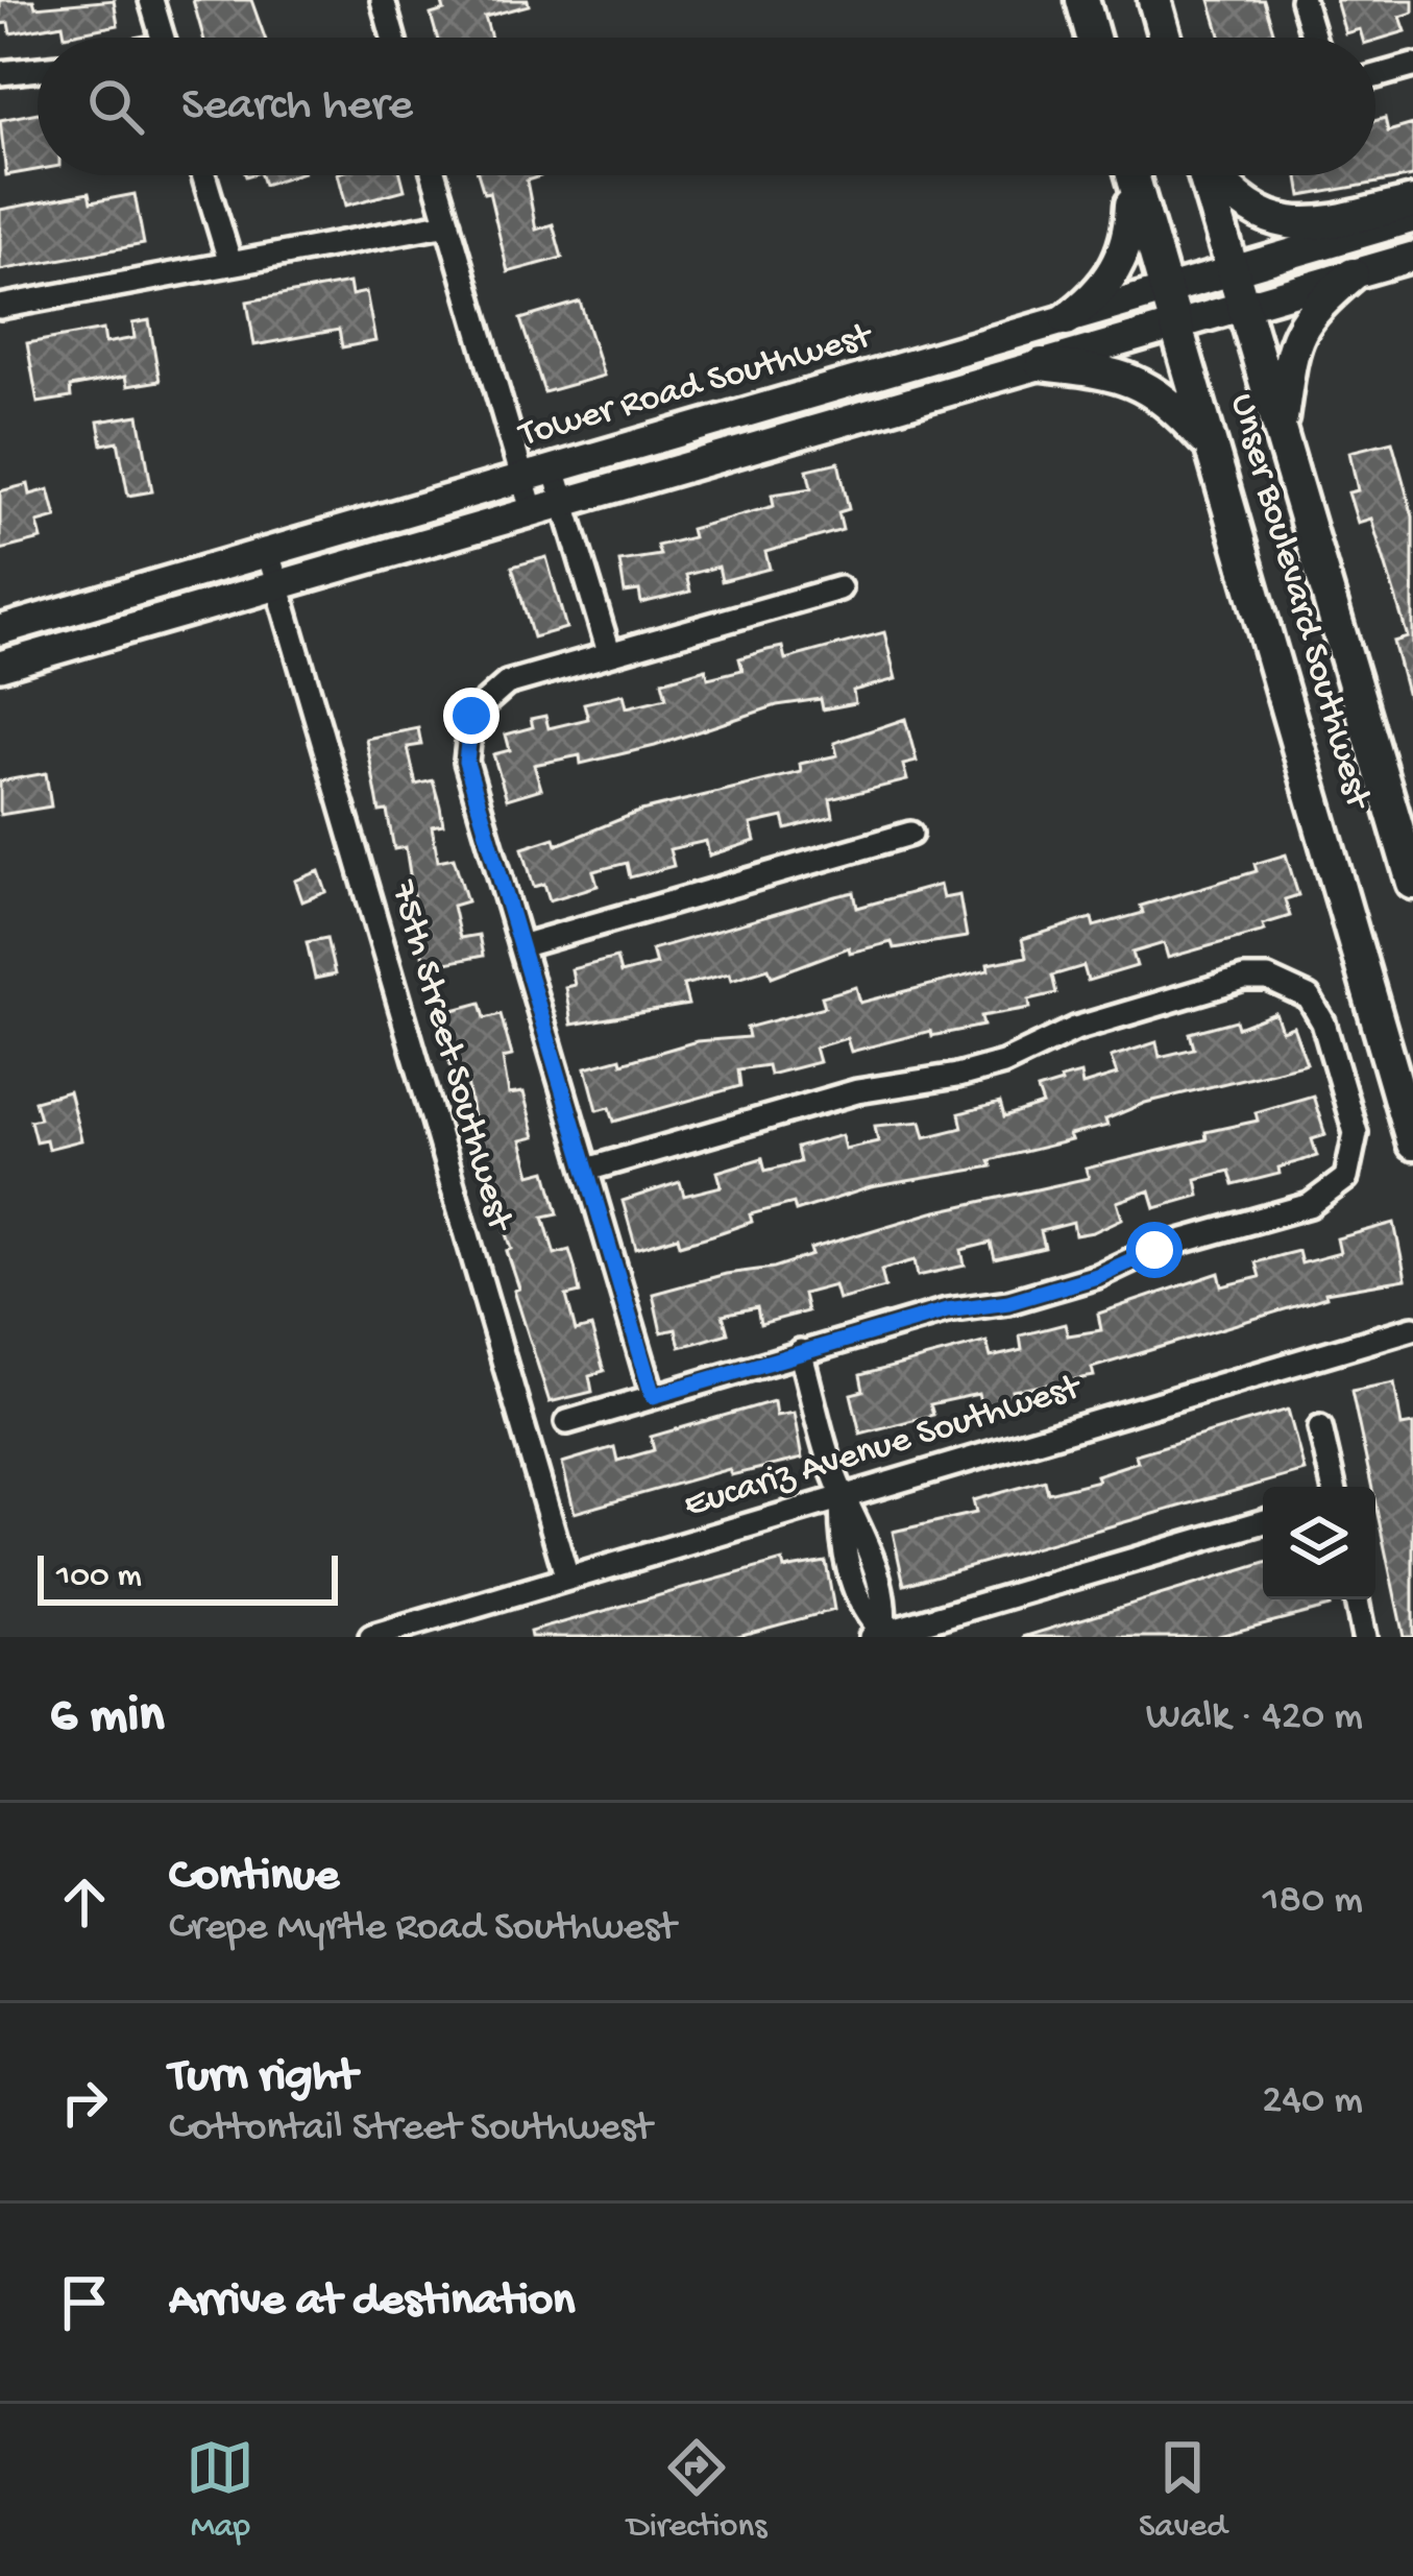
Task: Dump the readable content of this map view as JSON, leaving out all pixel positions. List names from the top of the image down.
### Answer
{
  "streets": {
    "main road": ["Unser Boulevard Southwest"],
    "street": ["Tower Road Southwest", "75th Street Southwest", "Eucariz Avenue Southwest"]
  },
  "crossings": [
    ["Tower Road Southwest", "Unser Boulevard Southwest"],
    ["Tower Road Southwest", "75th Street Southwest"],
    ["75th Street Southwest", "Eucariz Avenue Southwest"]
  ],
  "scale_bar": "100 m",
  "page": {
    "search": "Search here",
    "scale": "100 m",
    "heading": ["6 min", "Walk · 420 m"],
    "list": [
      ["Continue", "Crepe Myrtle Road Southwest", "180 m"],
      ["Turn right", "Cottontail Street Southwest", "240 m"],
      "Arrive at destination"
    ],
    "nav": ["Map", "Directions", "Saved"]
  }
}
